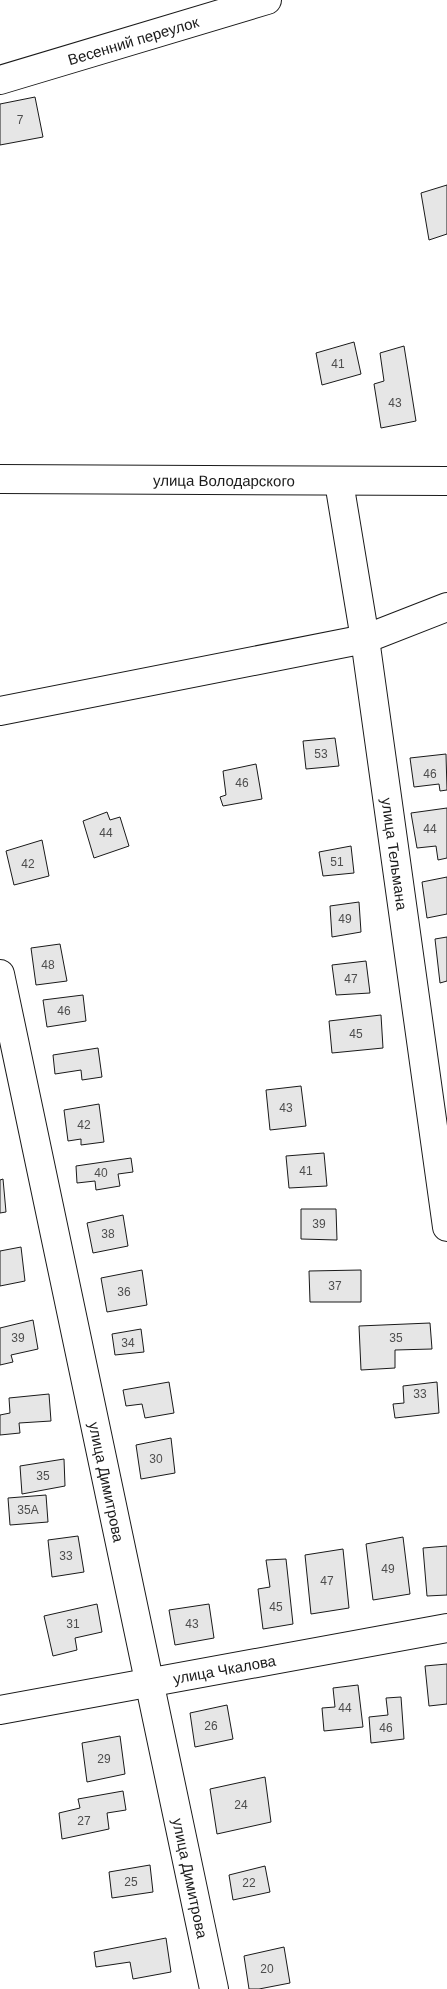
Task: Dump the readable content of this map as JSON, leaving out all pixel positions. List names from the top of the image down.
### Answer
{
  "streets": {
    "street": [
      "Весенний переулок",
      "улица Володарского",
      "улица Тельмана",
      "улица Димитрова",
      "улица Чкалова"
    ]
  },
  "crossings": [
    ["улица Володарского", "улица Тельмана"],
    ["улица Димитрова", "улица Чкалова"]
  ],
  "house_numbers": [
    "7",
    "41",
    "43",
    "53",
    "46",
    "46",
    "44",
    "44",
    "51",
    "42",
    "49",
    "48",
    "47",
    "46",
    "45",
    "43",
    "42",
    "41",
    "40",
    "39",
    "38",
    "37",
    "36",
    "39",
    "35",
    "34",
    "33",
    "30",
    "35",
    "35А",
    "33",
    "49",
    "47",
    "45",
    "31",
    "43",
    "44",
    "26",
    "46",
    "29",
    "24",
    "27",
    "25",
    "22",
    "20"
  ]
}
